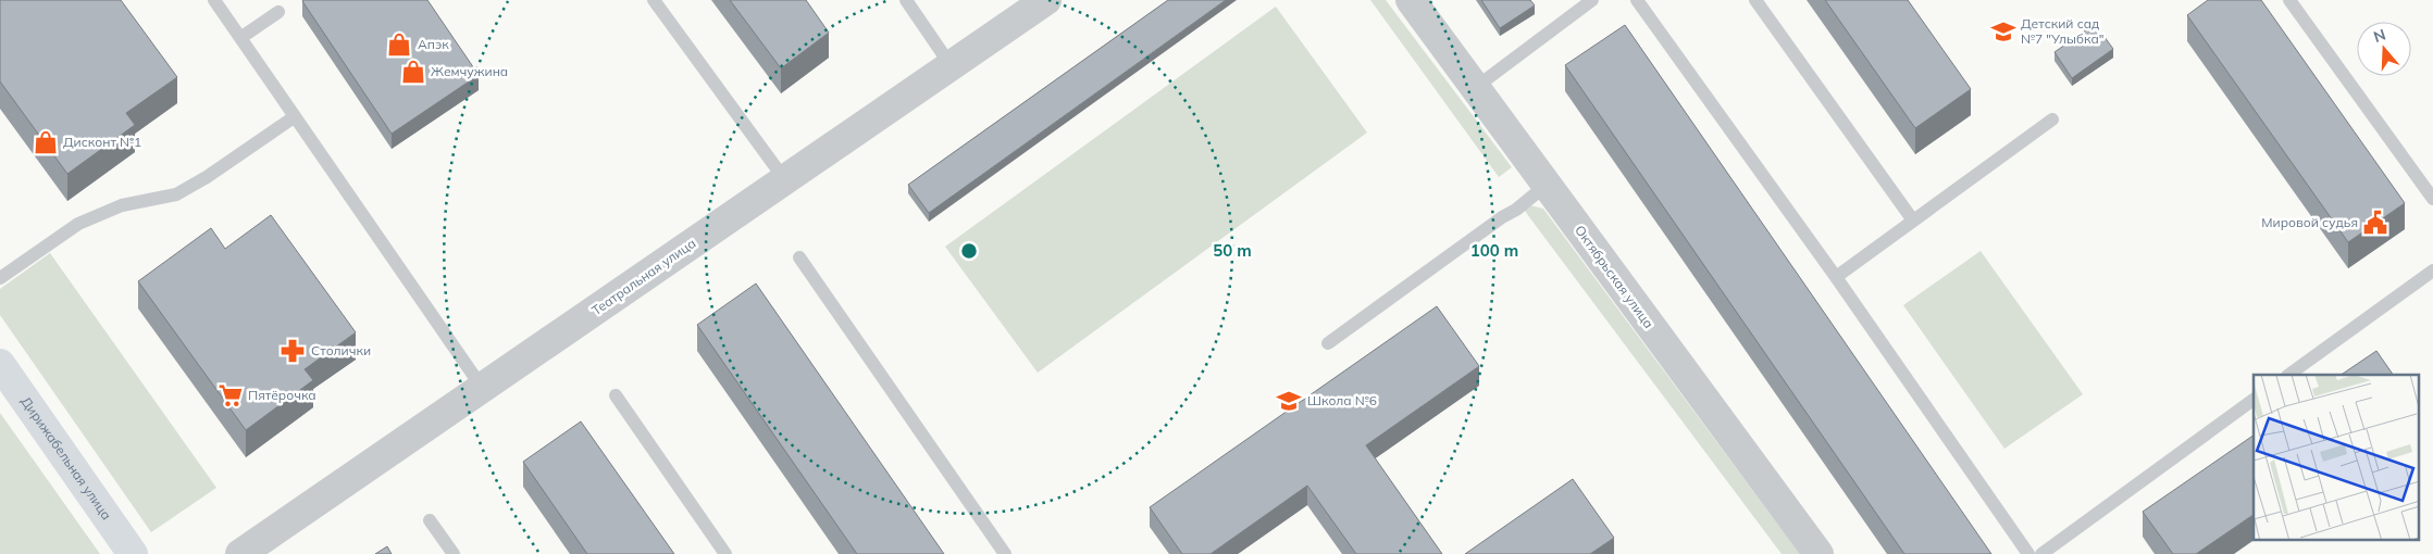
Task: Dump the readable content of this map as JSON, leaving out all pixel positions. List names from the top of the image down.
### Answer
{
  "streets": {
    "main road": ["Дирижабельная улица"],
    "street": ["Театральная улица", "Октябрьская улица"]
  },
  "places": {
    "school or university": ["Детский сад №7 \"Улыбка\"", "Школа №6"],
    "shop": ["Апэк", "Жемчужина", "Дисконт №1"],
    "public building": ["Мировой судья"],
    "pharmacy": ["Столички"],
    "supermarket": ["Пятёрочка"]
  },
  "north": "top",
  "rings": ["50 m", "100 m"]
}
